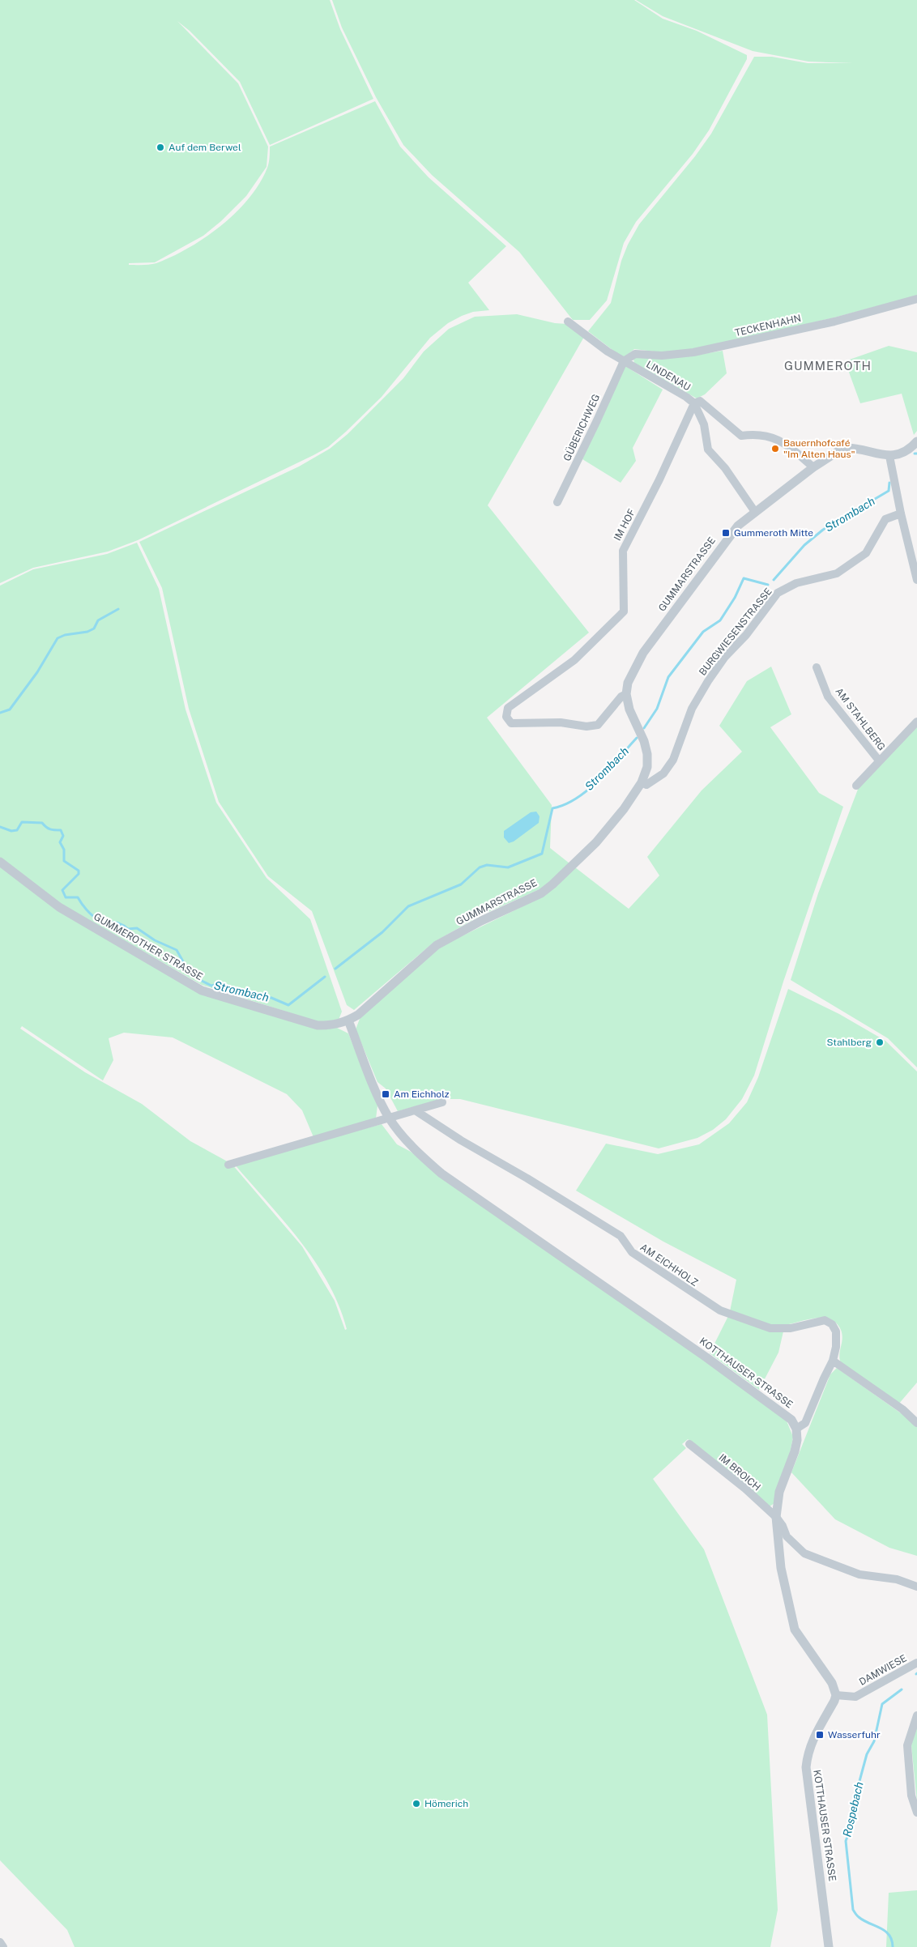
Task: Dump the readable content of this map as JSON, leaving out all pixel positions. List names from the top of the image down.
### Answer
{
  "streets": {
    "street": [
      "TECKENHAHN",
      "LINDENAU",
      "GÜBERICHWEG",
      "IM HOF",
      "GUMMARSTRASSE",
      "BURGWIESENSTRASSE",
      "AM STAHLBERG",
      "GUMMEROTHER STRASSE",
      "AM EICHHOLZ",
      "KOTTHAUSER STRASSE",
      "IM BROICH",
      "DAMWIESE"
    ]
  },
  "crossings": [
    ["TECKENHAHN", "LINDENAU"],
    ["TECKENHAHN", "GÜBERICHWEG"],
    ["LINDENAU", "GÜBERICHWEG"],
    ["LINDENAU", "IM HOF"],
    ["LINDENAU", "GUMMARSTRASSE"],
    ["IM HOF", "GUMMARSTRASSE"],
    ["GUMMARSTRASSE", "BURGWIESENSTRASSE"],
    ["GUMMARSTRASSE", "GUMMEROTHER STRASSE"],
    ["GUMMARSTRASSE", "KOTTHAUSER STRASSE"],
    ["GUMMEROTHER STRASSE", "KOTTHAUSER STRASSE"],
    ["AM EICHHOLZ", "KOTTHAUSER STRASSE"],
    ["KOTTHAUSER STRASSE", "DAMWIESE"]
  ],
  "districts": ["GUMMEROTH"],
  "water": ["Strombach", "Rospebach"],
  "places": {
    "other": [
      "Auf dem Berwel",
      "Bauernhofcafé \"Im Alten Haus\"",
      "Stahlberg",
      "Hömerich"
    ],
    "transit": ["Gummeroth Mitte", "Am Eichholz", "Wasserfuhr"]
  }
}
